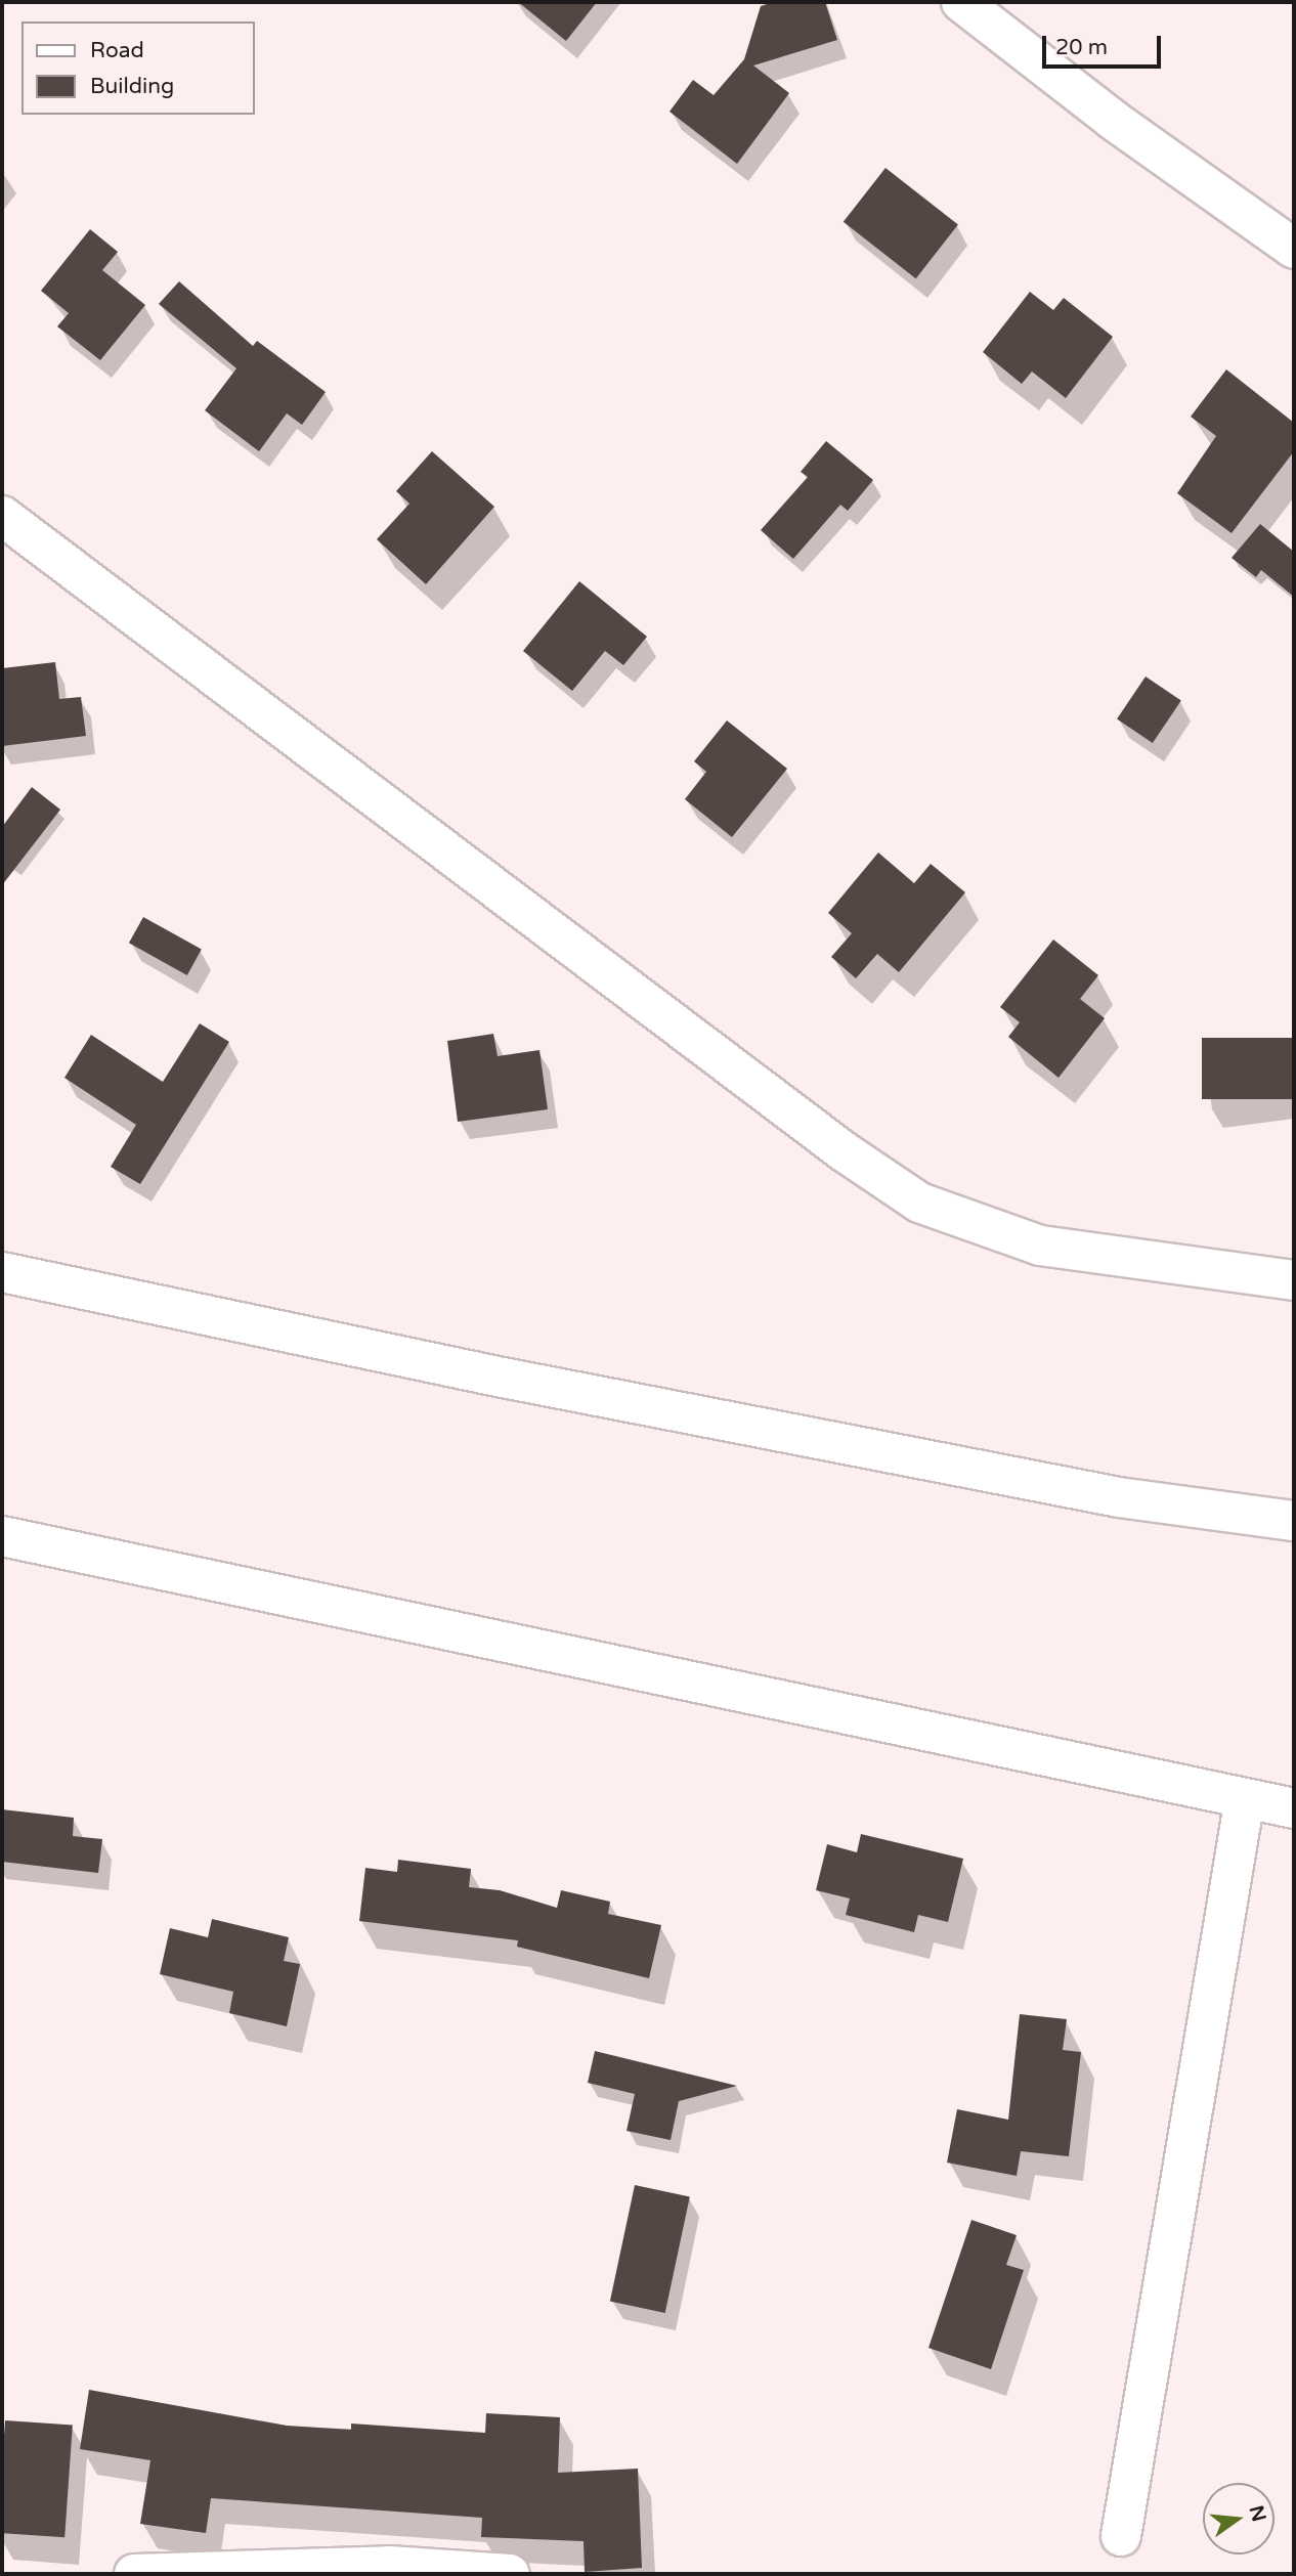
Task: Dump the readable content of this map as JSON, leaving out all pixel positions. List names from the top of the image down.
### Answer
{
  "legend": ["Road", "Building"],
  "scale_bar": "20 m",
  "north": "right"
}
